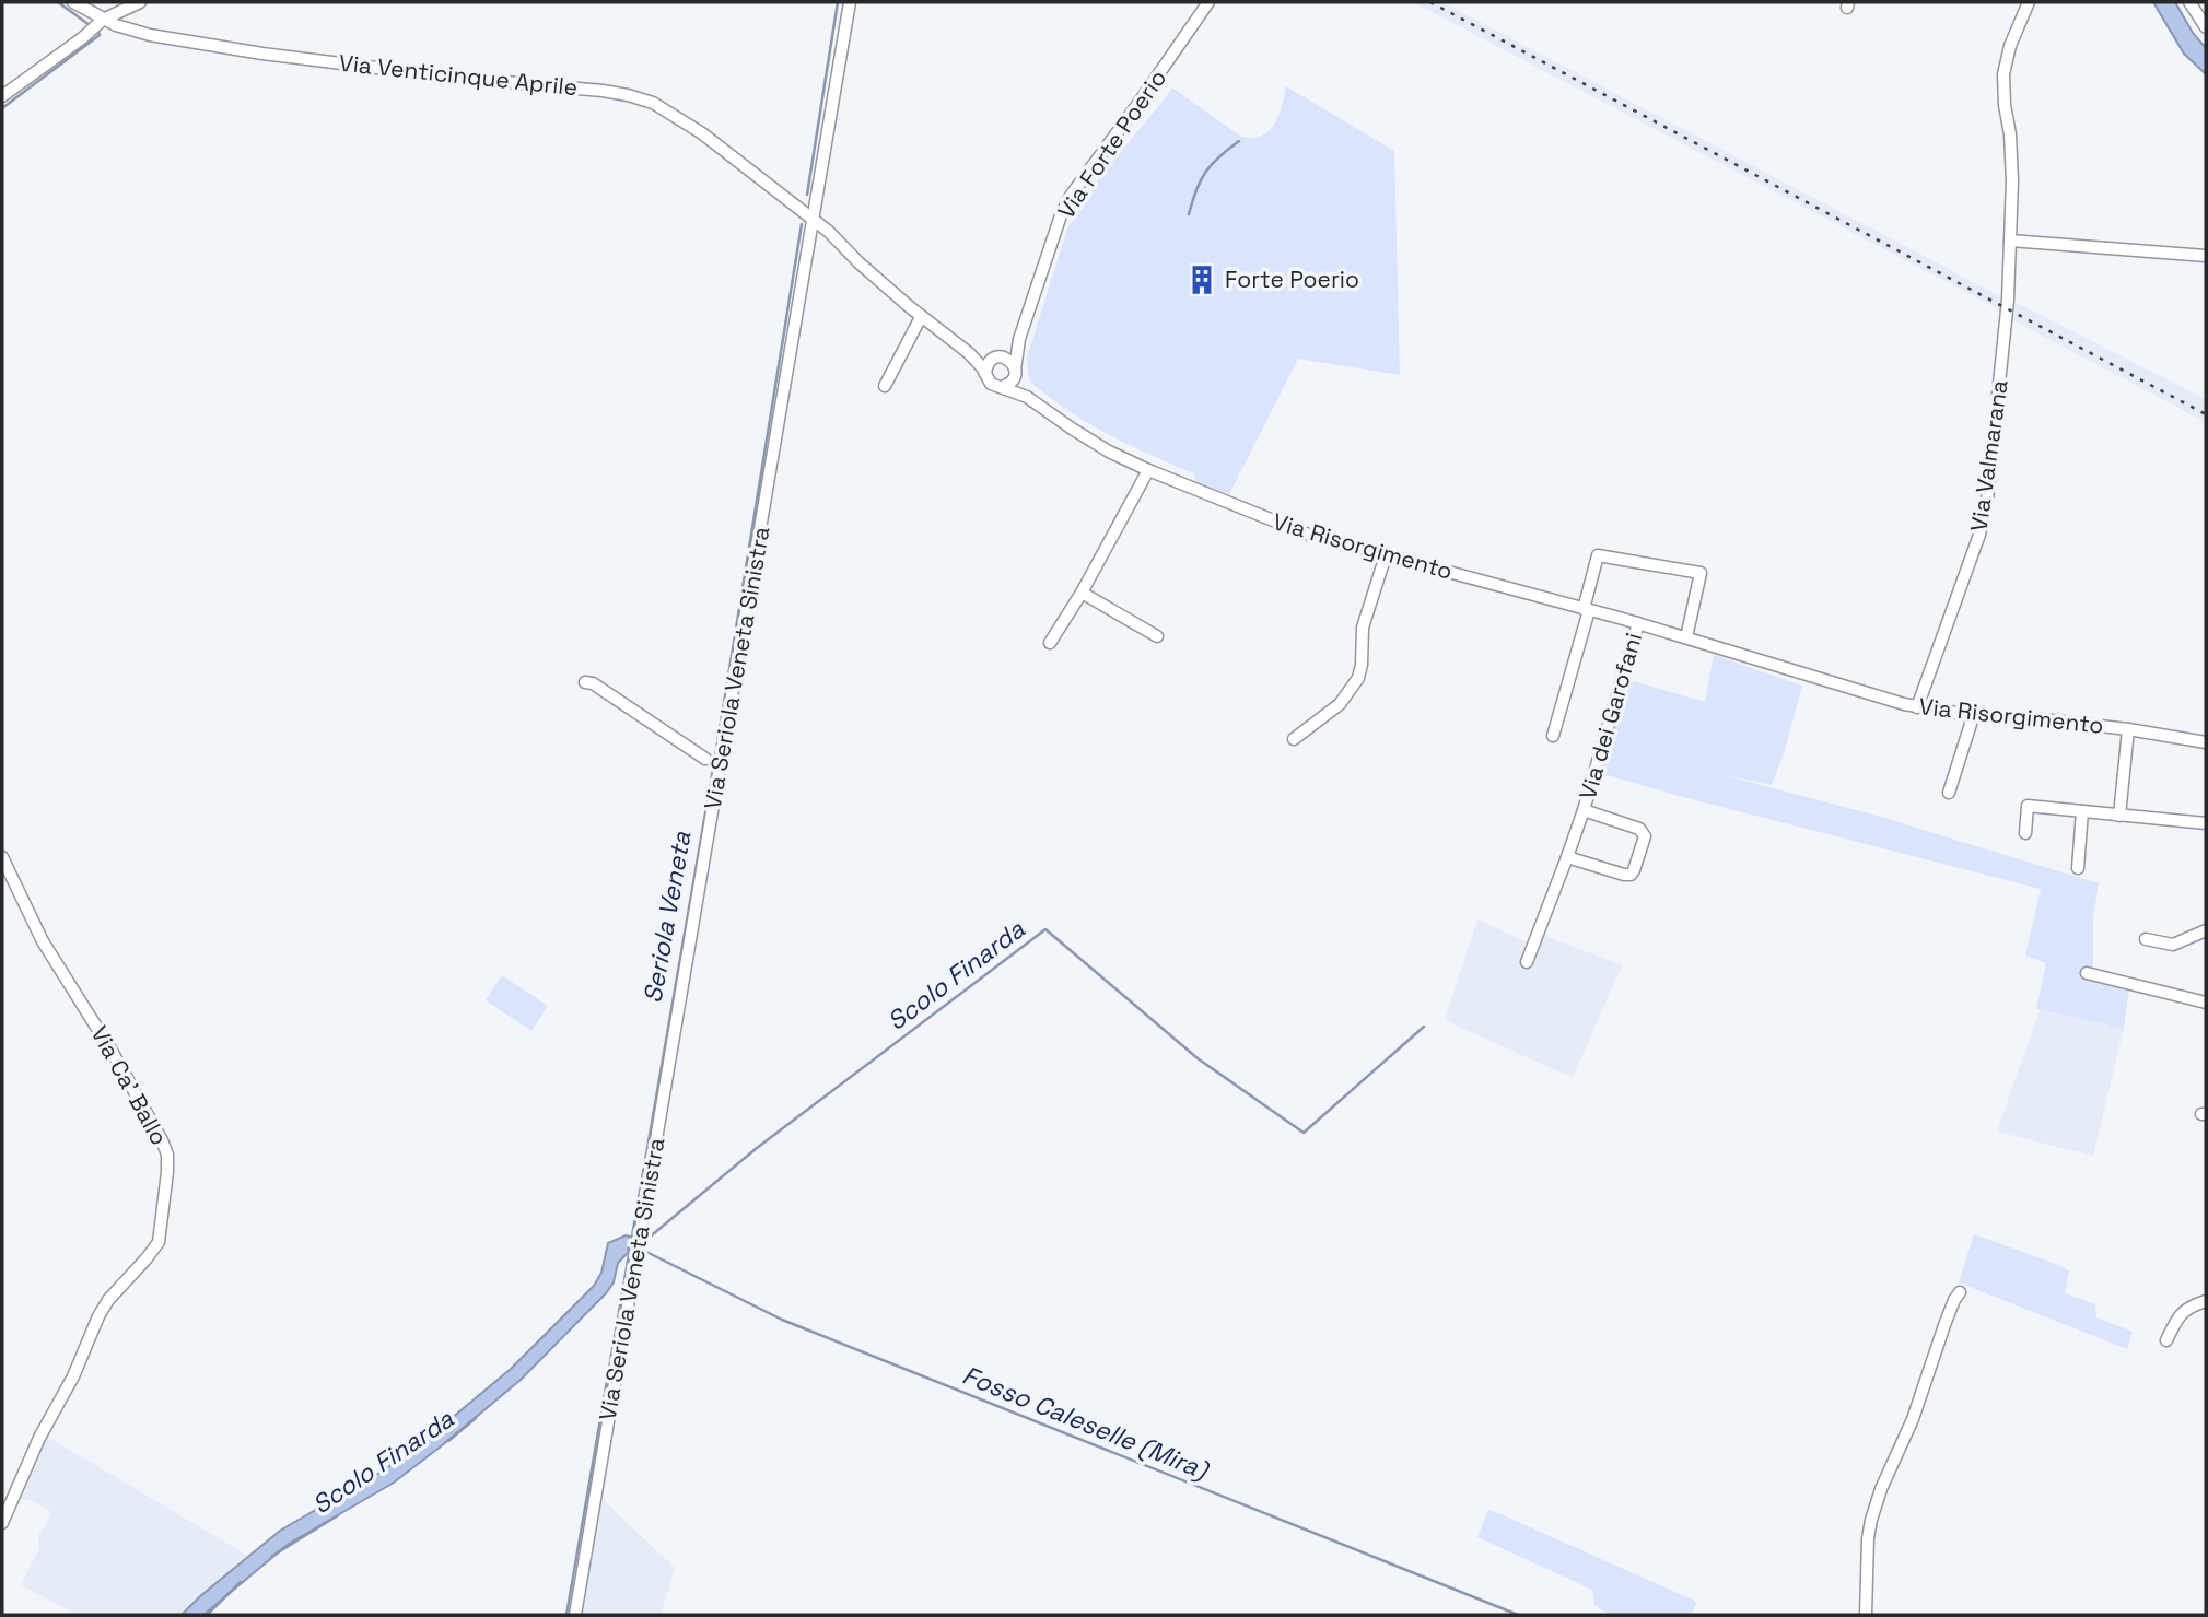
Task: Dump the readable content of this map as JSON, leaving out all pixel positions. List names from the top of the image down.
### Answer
{
  "streets": {
    "street": [
      "Via Venticinque Aprile",
      "Via Forte Poerio",
      "Via Valmarana",
      "Via Risorgimento",
      "Via Seriola Veneta Sinistra",
      "Via dei Garofani",
      "Via Ca' Ballo"
    ]
  },
  "crossings": [
    ["Via Venticinque Aprile", "Via Risorgimento"],
    ["Via Venticinque Aprile", "Via Seriola Veneta Sinistra"],
    ["Via Valmarana", "Via Risorgimento"],
    ["Via Risorgimento", "Via Seriola Veneta Sinistra"],
    ["Via Risorgimento", "Via dei Garofani"]
  ],
  "water": ["Seriola Veneta", "Scolo Finarda", "Fosso Caleselle (Mira)"],
  "places": {
    "building": ["Forte Poerio"]
  }
}
